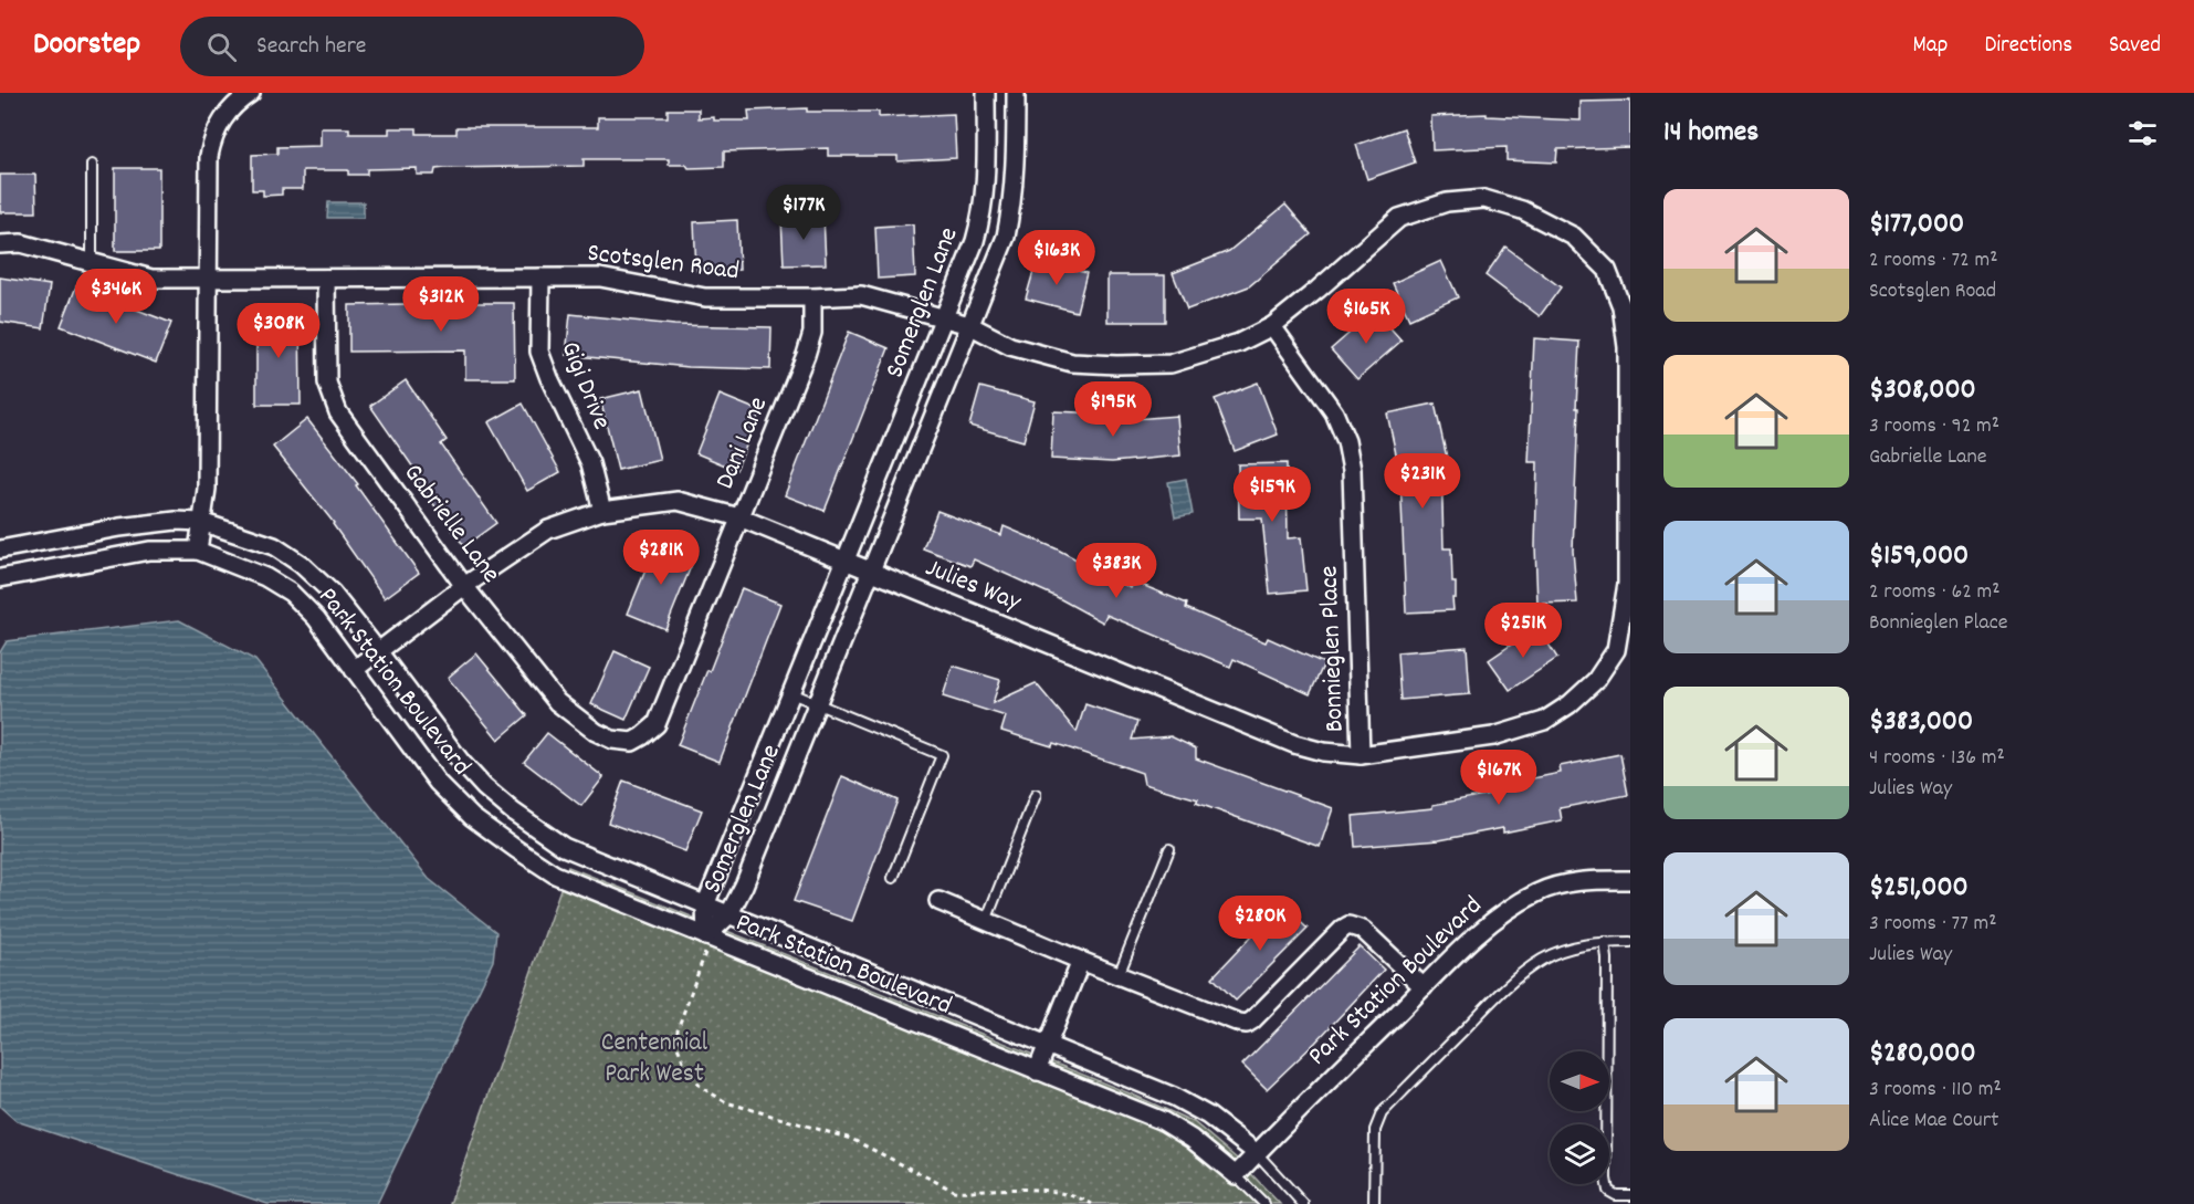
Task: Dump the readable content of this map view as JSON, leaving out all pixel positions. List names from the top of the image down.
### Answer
{
  "streets": {
    "street": [
      "Scotsglen Road",
      "Somerglen Lane",
      "Gigi Drive",
      "Dani Lane",
      "Gabrielle Lane",
      "Julies Way",
      "Bonnieglen Place",
      "Park Station Boulevard"
    ]
  },
  "crossings": [
    ["Scotsglen Road", "Somerglen Lane"],
    ["Scotsglen Road", "Gigi Drive"],
    ["Scotsglen Road", "Dani Lane"],
    ["Scotsglen Road", "Gabrielle Lane"],
    ["Scotsglen Road", "Julies Way"],
    ["Scotsglen Road", "Bonnieglen Place"],
    ["Somerglen Lane", "Julies Way"],
    ["Somerglen Lane", "Park Station Boulevard"],
    ["Gigi Drive", "Julies Way"],
    ["Dani Lane", "Gabrielle Lane"],
    ["Dani Lane", "Julies Way"],
    ["Gabrielle Lane", "Julies Way"],
    ["Julies Way", "Bonnieglen Place"],
    ["Julies Way", "Park Station Boulevard"]
  ],
  "parks": ["Centennial Park West"],
  "north": "right",
  "page": {
    "header": "Doorstep",
    "search": "Search here",
    "nav": ["Map", "Directions", "Saved"],
    "heading": "14 homes",
    "list": [
      {
        "name": "$177,000",
        "note": "2 rooms · 72 m² · Scotsglen Road"
      },
      {
        "name": "$308,000",
        "note": "3 rooms · 92 m² · Gabrielle Lane"
      },
      {
        "name": "$159,000",
        "note": "2 rooms · 62 m² · Bonnieglen Place"
      },
      {
        "name": "$383,000",
        "note": "4 rooms · 136 m² · Julies Way"
      },
      {
        "name": "$251,000",
        "note": "3 rooms · 77 m² · Julies Way"
      },
      {
        "name": "$280,000",
        "note": "3 rooms · 110 m² · Alice Mae Court"
      }
    ],
    "price": [
      "$177K",
      "$163K",
      "$346K",
      "$312K",
      "$165K",
      "$308K",
      "$195K",
      "$231K",
      "$159K",
      "$281K",
      "$383K",
      "$251K",
      "$167K",
      "$280K"
    ]
  }
}
